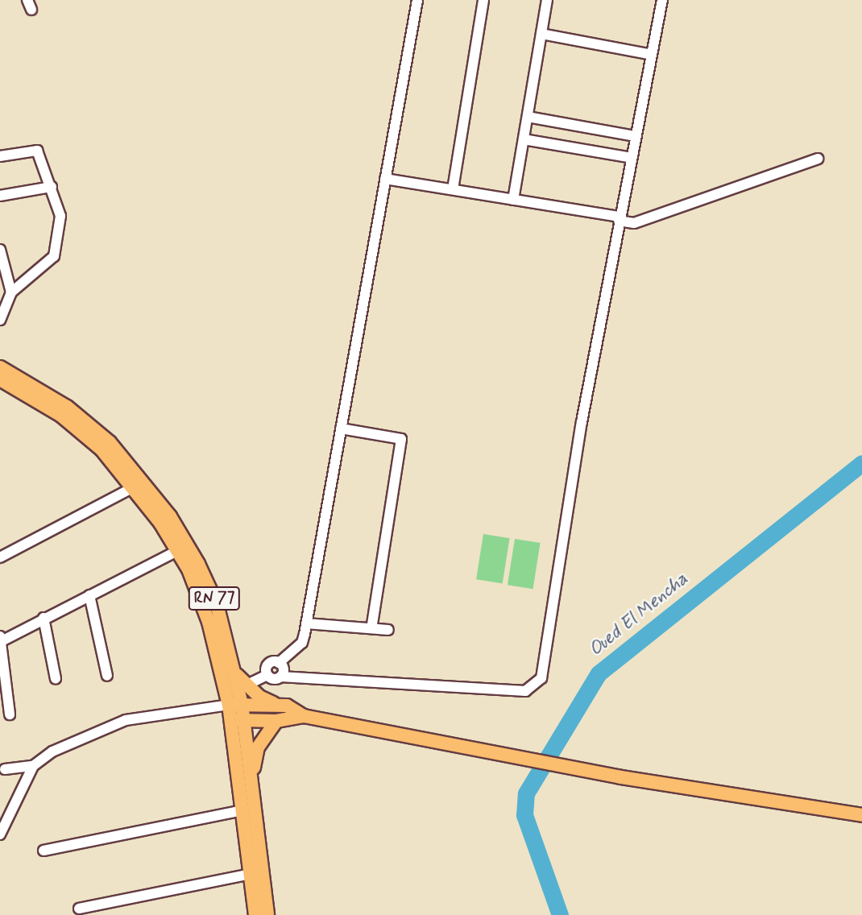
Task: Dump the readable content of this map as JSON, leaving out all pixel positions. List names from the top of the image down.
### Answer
{
  "streets": {
    "main road": ["RN 77"]
  },
  "water": ["Oued El Mencha"]
}
